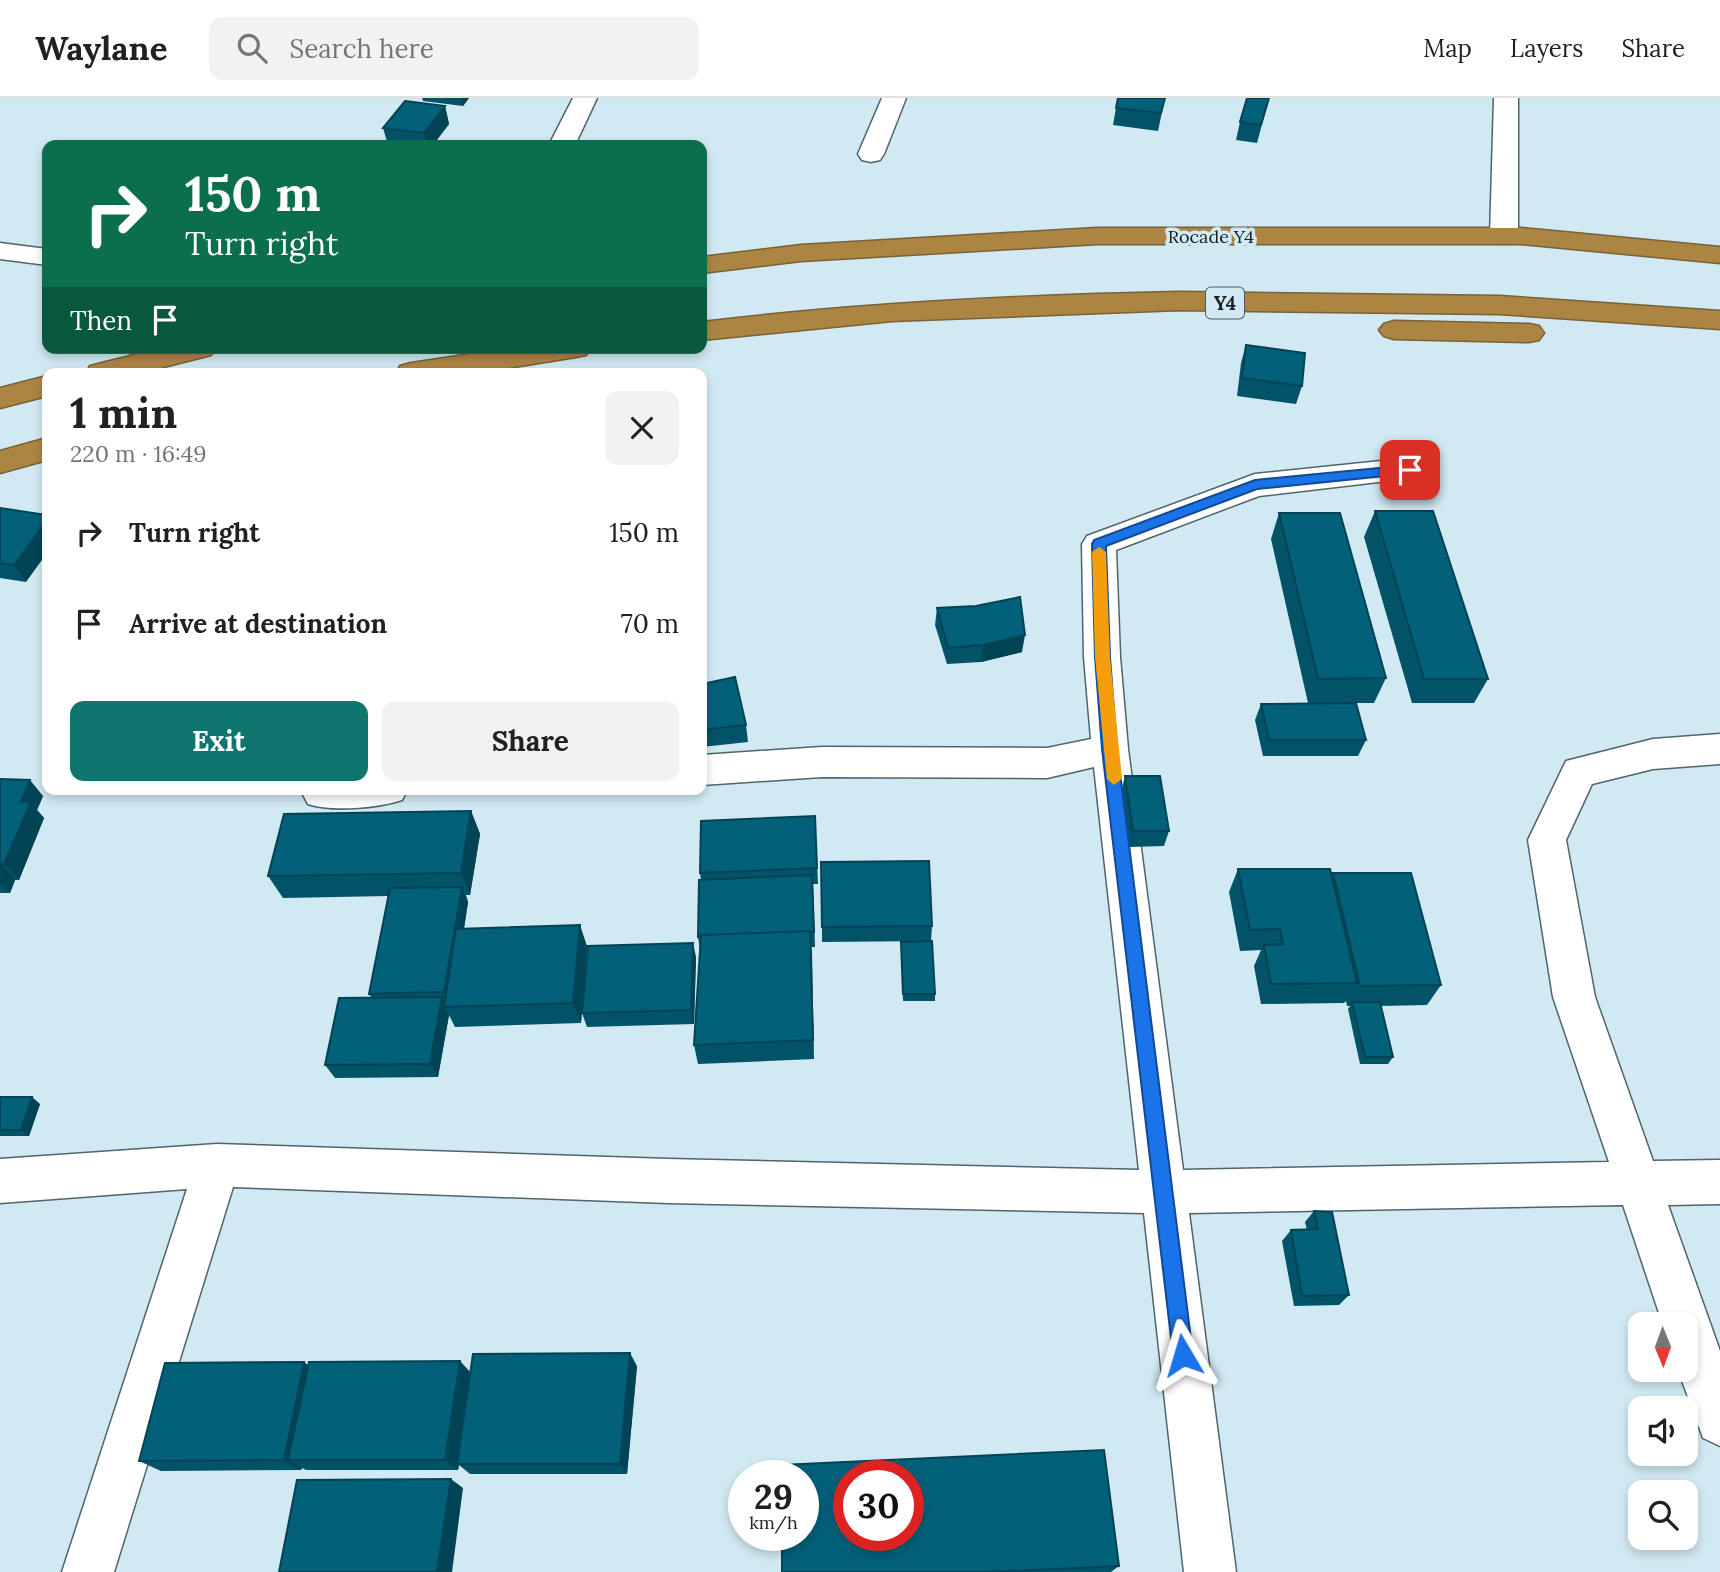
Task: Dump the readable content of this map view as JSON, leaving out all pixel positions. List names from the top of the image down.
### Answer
{
  "streets": {
    "highway": ["Rocade Y4", "Y4"]
  },
  "north": "bottom",
  "page": {
    "header": "Waylane",
    "search": "Search here",
    "nav": ["Map", "Layers", "Share"],
    "turn": ["150 m", "Turn right"],
    "then": "Then",
    "heading": ["1 min", "220 m · 16:49"],
    "list": [
      {
        "name": "Turn right",
        "value": "150 m"
      },
      {
        "name": "Arrive at destination",
        "value": "70 m"
      }
    ],
    "buttons": ["Exit", "Share"],
    "speed": "29 km/h",
    "limit": "30"
  }
}
